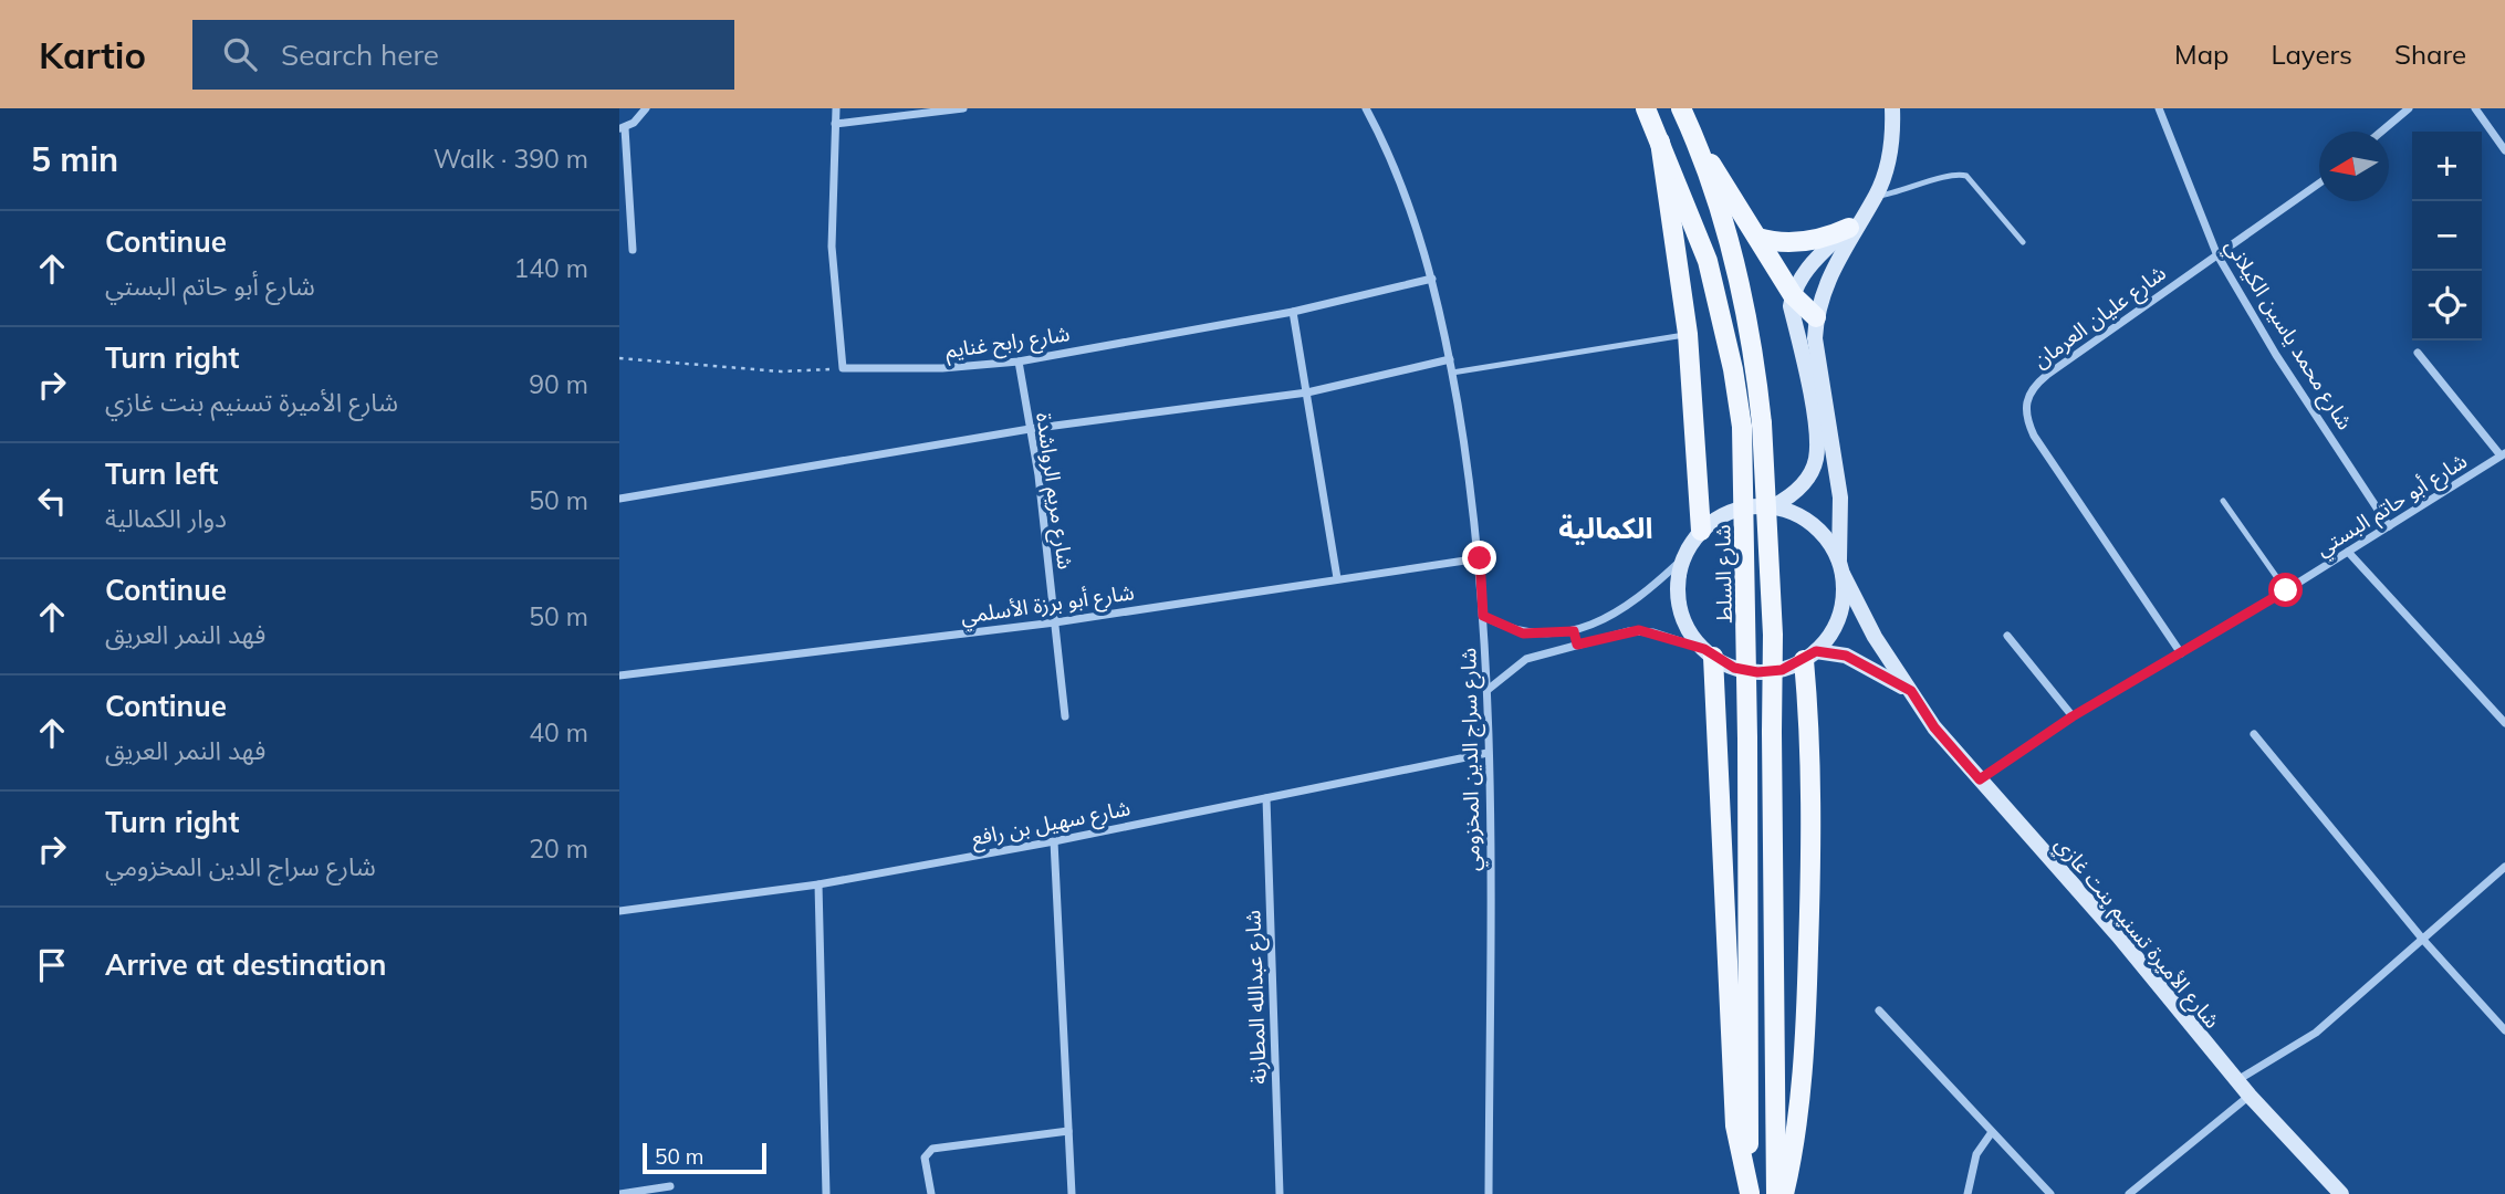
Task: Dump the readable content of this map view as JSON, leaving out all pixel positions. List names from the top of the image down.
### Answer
{
  "streets": {
    "main road": ["شارع السلط", "شارع الأميرة تسنيم بنت غازي"],
    "street": [
      "شارع عليان العرمان",
      "شارع محمد ياسين الكيلاني",
      "شارع رابح غنايم",
      "شارع مريم الرواشدة",
      "شارع أبو حاتم البستي",
      "شارع أبو برزة الأسلمي",
      "شارع سراج الدين المخزومي",
      "شارع سهيل بن رافع",
      "شارع عبدالله المطارنة"
    ]
  },
  "crossings": [
    ["شارع عليان العرمان", "شارع محمد ياسين الكيلاني"],
    ["شارع عليان العرمان", "شارع أبو حاتم البستي"],
    ["شارع محمد ياسين الكيلاني", "شارع أبو حاتم البستي"],
    ["شارع رابح غنايم", "شارع مريم الرواشدة"],
    ["شارع رابح غنايم", "شارع سراج الدين المخزومي"],
    ["شارع مريم الرواشدة", "شارع أبو برزة الأسلمي"],
    ["شارع أبو حاتم البستي", "شارع الأميرة تسنيم بنت غازي"],
    ["شارع أبو برزة الأسلمي", "شارع سراج الدين المخزومي"],
    ["شارع سراج الدين المخزومي", "شارع سهيل بن رافع"],
    ["شارع سهيل بن رافع", "شارع عبدالله المطارنة"]
  ],
  "districts": ["الكمالية"],
  "scale_bar": "50 m",
  "north": "left",
  "page": {
    "header": "Kartio",
    "search": "Search here",
    "nav": ["Map", "Layers", "Share"],
    "heading": ["5 min", "Walk · 390 m"],
    "map_buttons": ["+", "−"],
    "list": [
      ["Continue", "شارع أبو حاتم البستي", "140 m"],
      ["Turn right", "شارع الأميرة تسنيم بنت غازي", "90 m"],
      ["Turn left", "دوار الكمالية", "50 m"],
      ["Continue", "فهد النمر العريق", "50 m"],
      ["Continue", "فهد النمر العريق", "40 m"],
      ["Turn right", "شارع سراج الدين المخزومي", "20 m"],
      "Arrive at destination"
    ],
    "scale": "50 m"
  }
}
